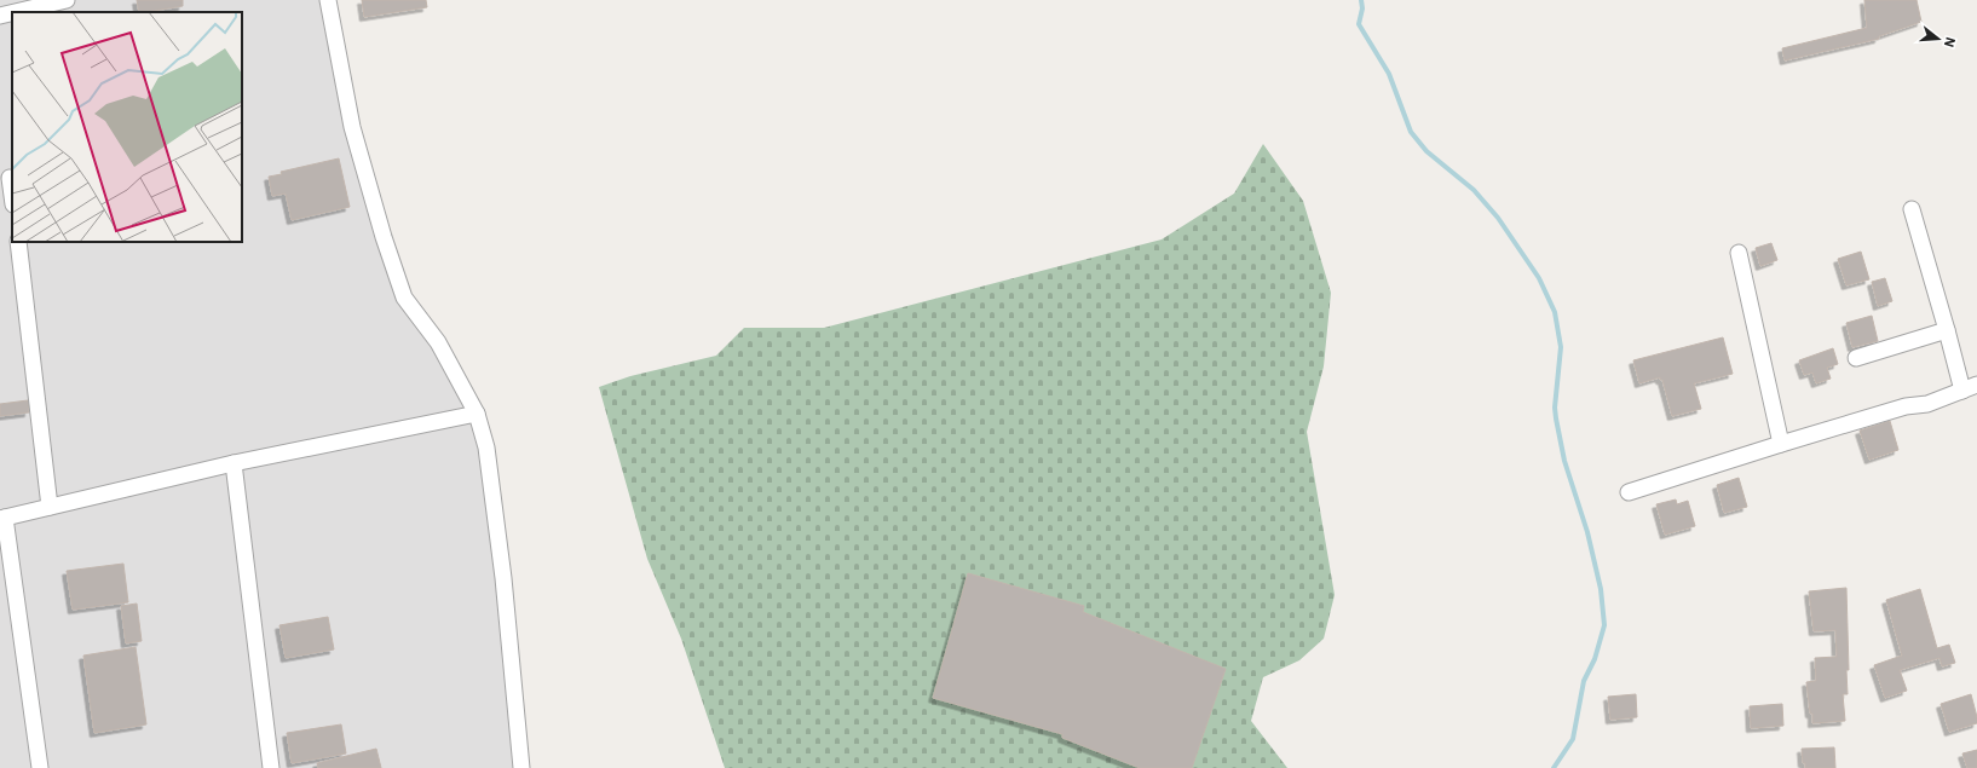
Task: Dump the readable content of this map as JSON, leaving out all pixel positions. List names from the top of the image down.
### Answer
{
  "north": "right"
}
